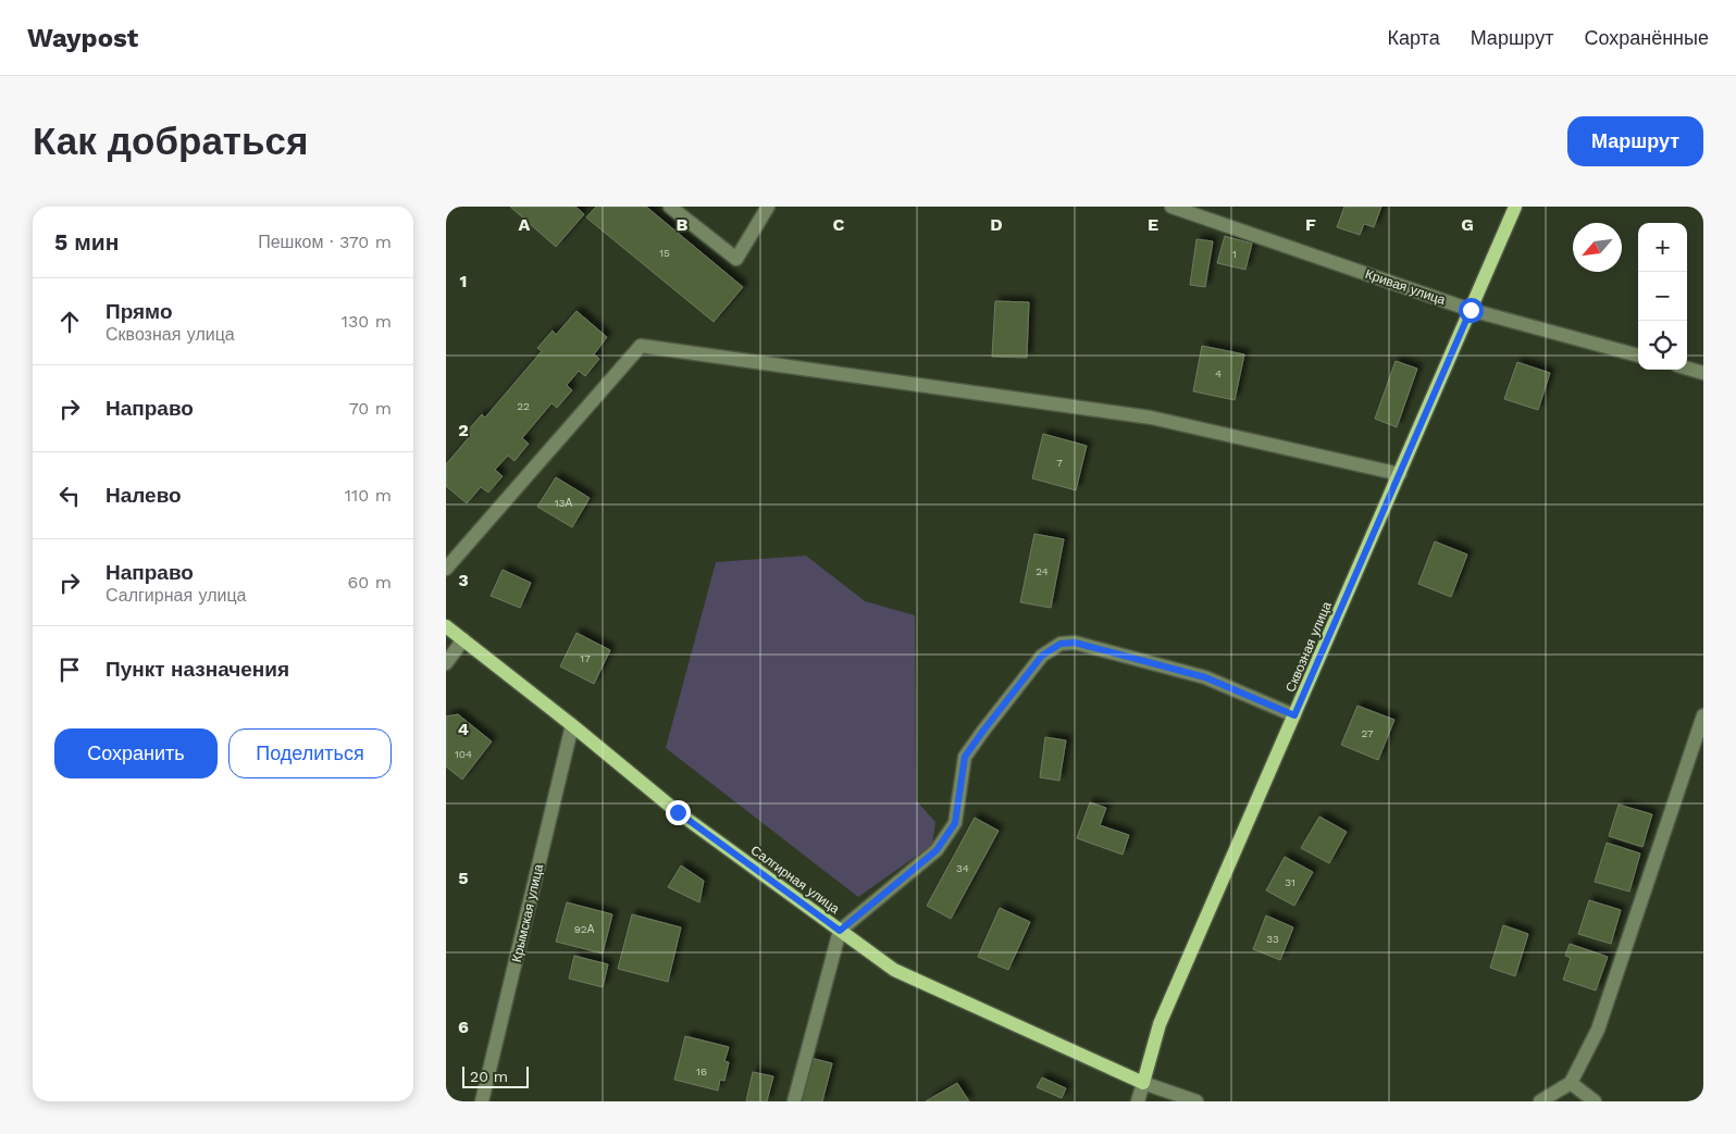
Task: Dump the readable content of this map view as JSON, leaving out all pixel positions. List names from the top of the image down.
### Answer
{
  "streets": {
    "main road": ["Сквозная улица", "Салгирная улица"],
    "street": ["Кривая улица", "Крымская улица"]
  },
  "crossings": [
    ["Кривая улица", "Сквозная улица"],
    ["Сквозная улица", "Салгирная улица"],
    ["Салгирная улица", "Крымская улица"]
  ],
  "house_numbers": [
    "15",
    "1",
    "4",
    "22",
    "7",
    "13А",
    "24",
    "17",
    "27",
    "104",
    "34",
    "31",
    "92А",
    "33",
    "16"
  ],
  "scale_bar": "20 m",
  "north": "bottom left",
  "page": {
    "header": "Waypost",
    "nav": ["Карта", "Маршрут", "Сохранённые"],
    "buttons": [
      "Маршрут",
      ["Сохранить", "Поделиться"]
    ],
    "title": "Как добраться",
    "heading": ["5 мин", "Пешком · 370 m"],
    "map_buttons": ["+", "−"],
    "list": [
      ["Прямо", "Сквозная улица", "130 m"],
      ["Направо", "70 m"],
      ["Налево", "110 m"],
      ["Направо", "Салгирная улица", "60 m"],
      "Пункт назначения"
    ],
    "scale": "20 m"
  },
  "grid": {
    "columns": [
      "A",
      "B",
      "C",
      "D",
      "E",
      "F",
      "G"
    ],
    "rows": [
      "1",
      "2",
      "3",
      "4",
      "5",
      "6"
    ]
  }
}
